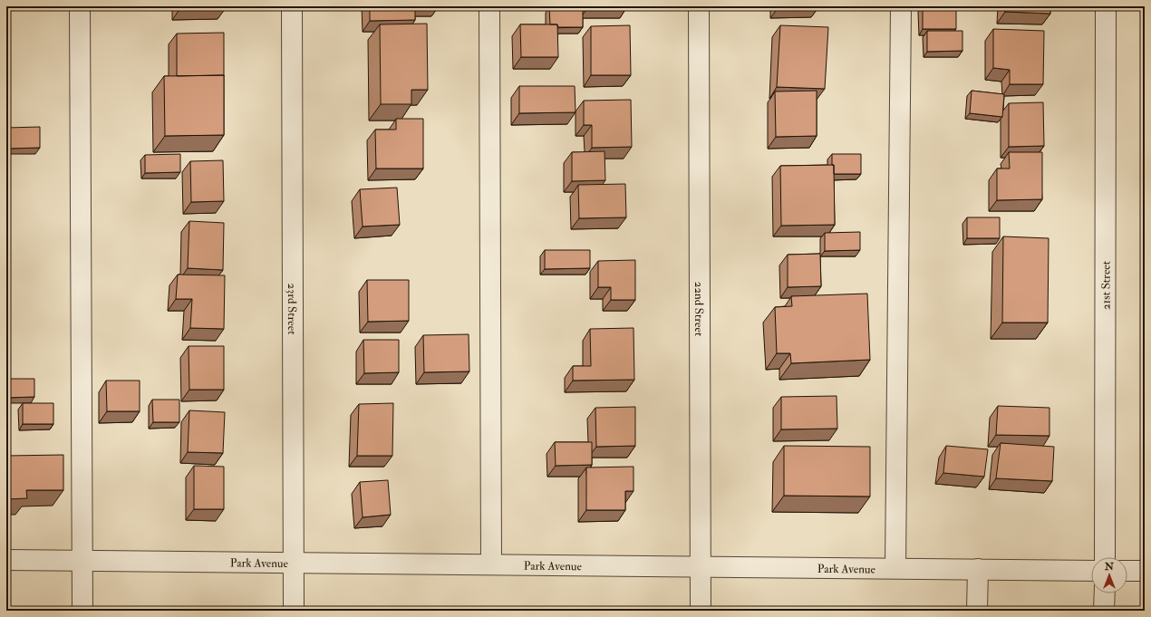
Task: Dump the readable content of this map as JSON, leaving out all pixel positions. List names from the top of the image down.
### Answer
{
  "streets": {
    "street": [
      "21st Street",
      "22nd Street",
      "23rd Street",
      "Park Avenue"
    ]
  },
  "crossings": [
    ["22nd Street", "Park Avenue"],
    ["23rd Street", "Park Avenue"]
  ],
  "north": "top"
}
